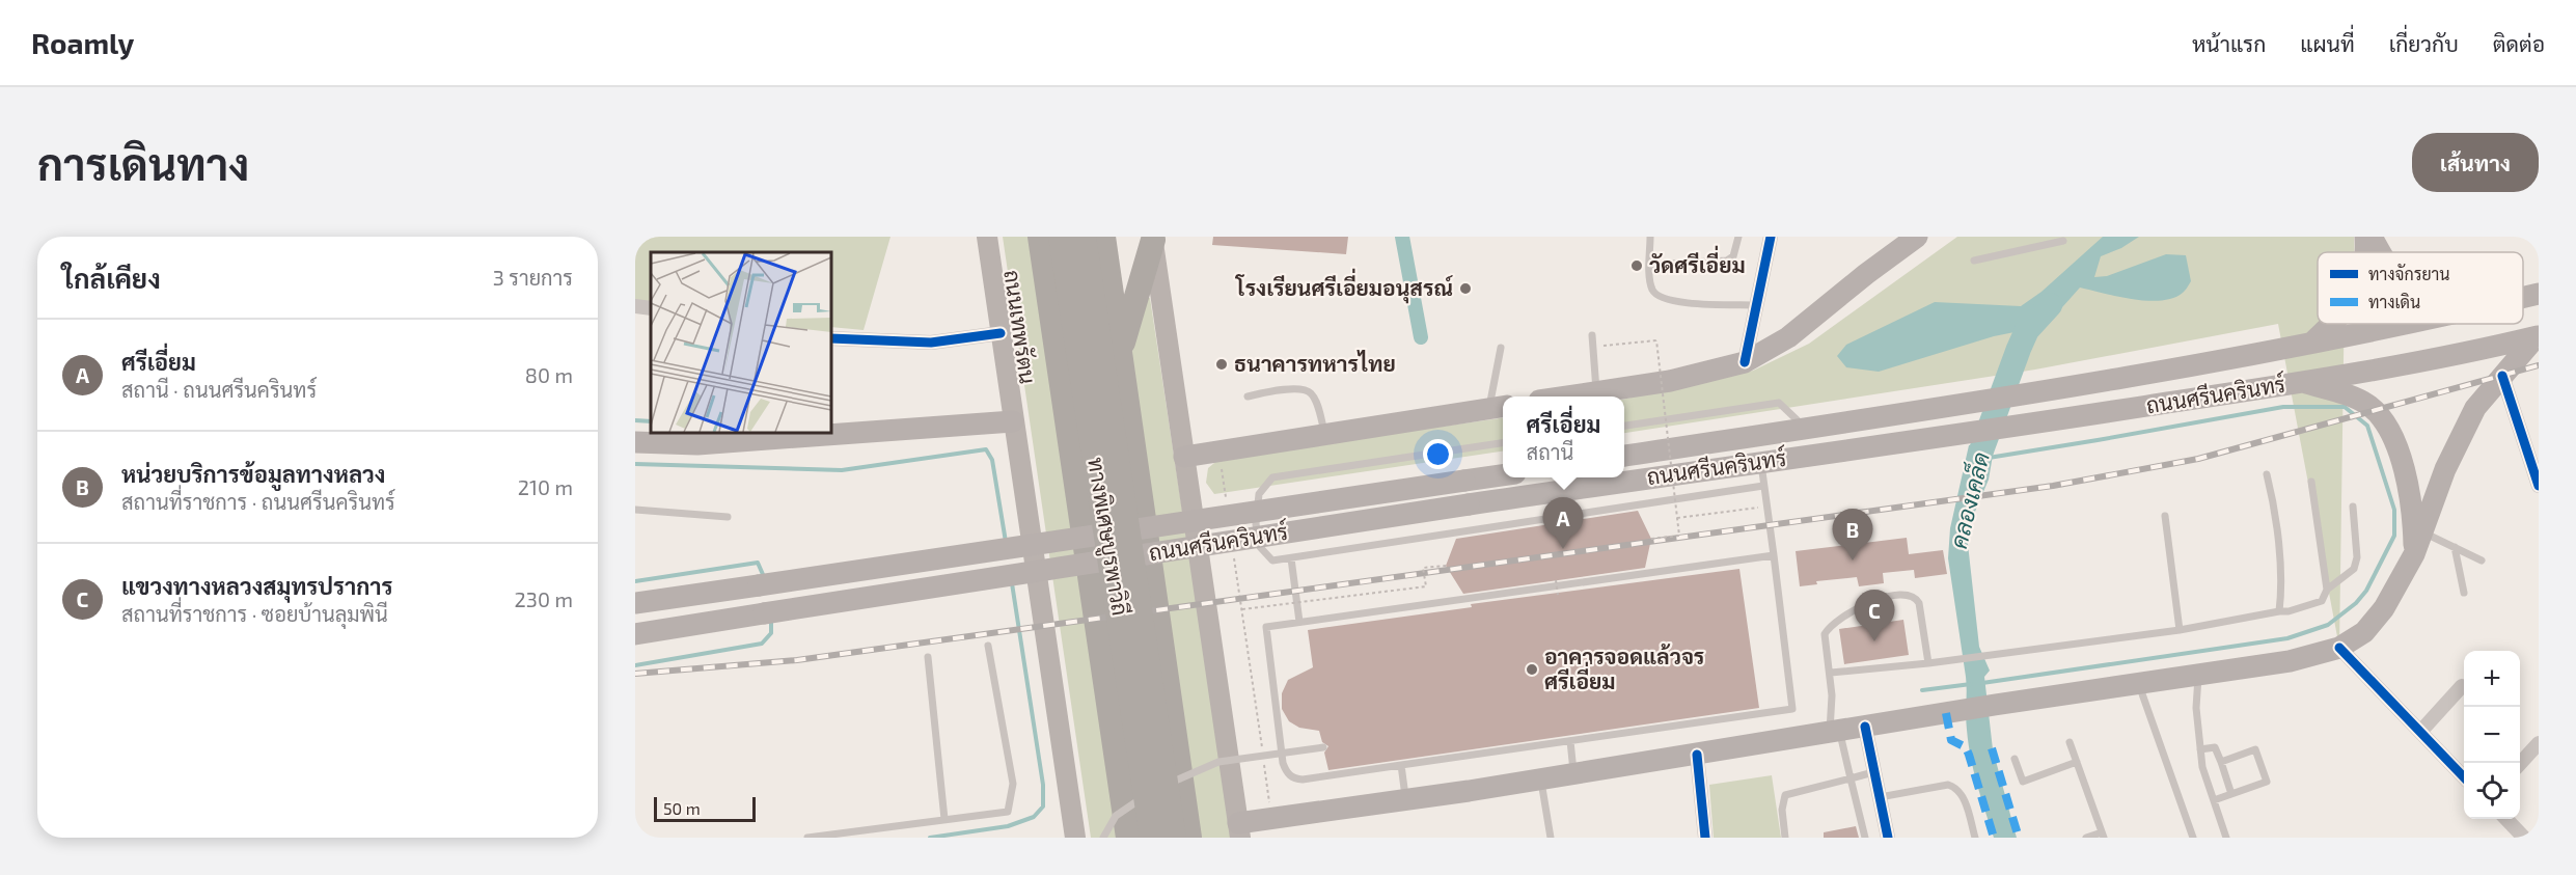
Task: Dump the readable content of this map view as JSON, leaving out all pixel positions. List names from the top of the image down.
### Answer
{
  "streets": {
    "highway": ["ถนนเทพรัตน", "ทางพิเศษบูรพาวิถี"],
    "main road": ["ถนนศรีนครินทร์"]
  },
  "water": ["คลองเคล็ด"],
  "places": [
    "วัดศรีเอี่ยม",
    "โรงเรียนศรีเอี่ยมอนุสรณ์",
    "ธนาคารทหารไทย",
    "อาคารจอดแล้วจร ศรีเอี่ยม"
  ],
  "legend": ["ทางจักรยาน", "ทางเดิน"],
  "scale_bar": "50 m",
  "page": {
    "header": "Roamly",
    "nav": [
      "หน้าแรก",
      "แผนที่",
      "เกี่ยวกับ",
      "ติดต่อ"
    ],
    "buttons": "เส้นทาง",
    "title": "การเดินทาง",
    "heading": ["ใกล้เคียง", "3 รายการ"],
    "list": [
      {
        "mark": "A",
        "name": "ศรีเอี่ยม",
        "note": "สถานี · ถนนศรีนครินทร์",
        "value": "80 m"
      },
      {
        "mark": "B",
        "name": "หน่วยบริการข้อมูลทางหลวง",
        "note": "สถานที่ราชการ · ถนนศรีนครินทร์",
        "value": "210 m"
      },
      {
        "mark": "C",
        "name": "แขวงทางหลวงสมุทรปราการ",
        "note": "สถานที่ราชการ · ซอยบ้านลุมพินี",
        "value": "230 m"
      }
    ],
    "popup": ["ศรีเอี่ยม", "สถานี"],
    "pins": ["A", "B", "C"],
    "map_buttons": ["+", "−"],
    "scale": "50 m"
  }
}
